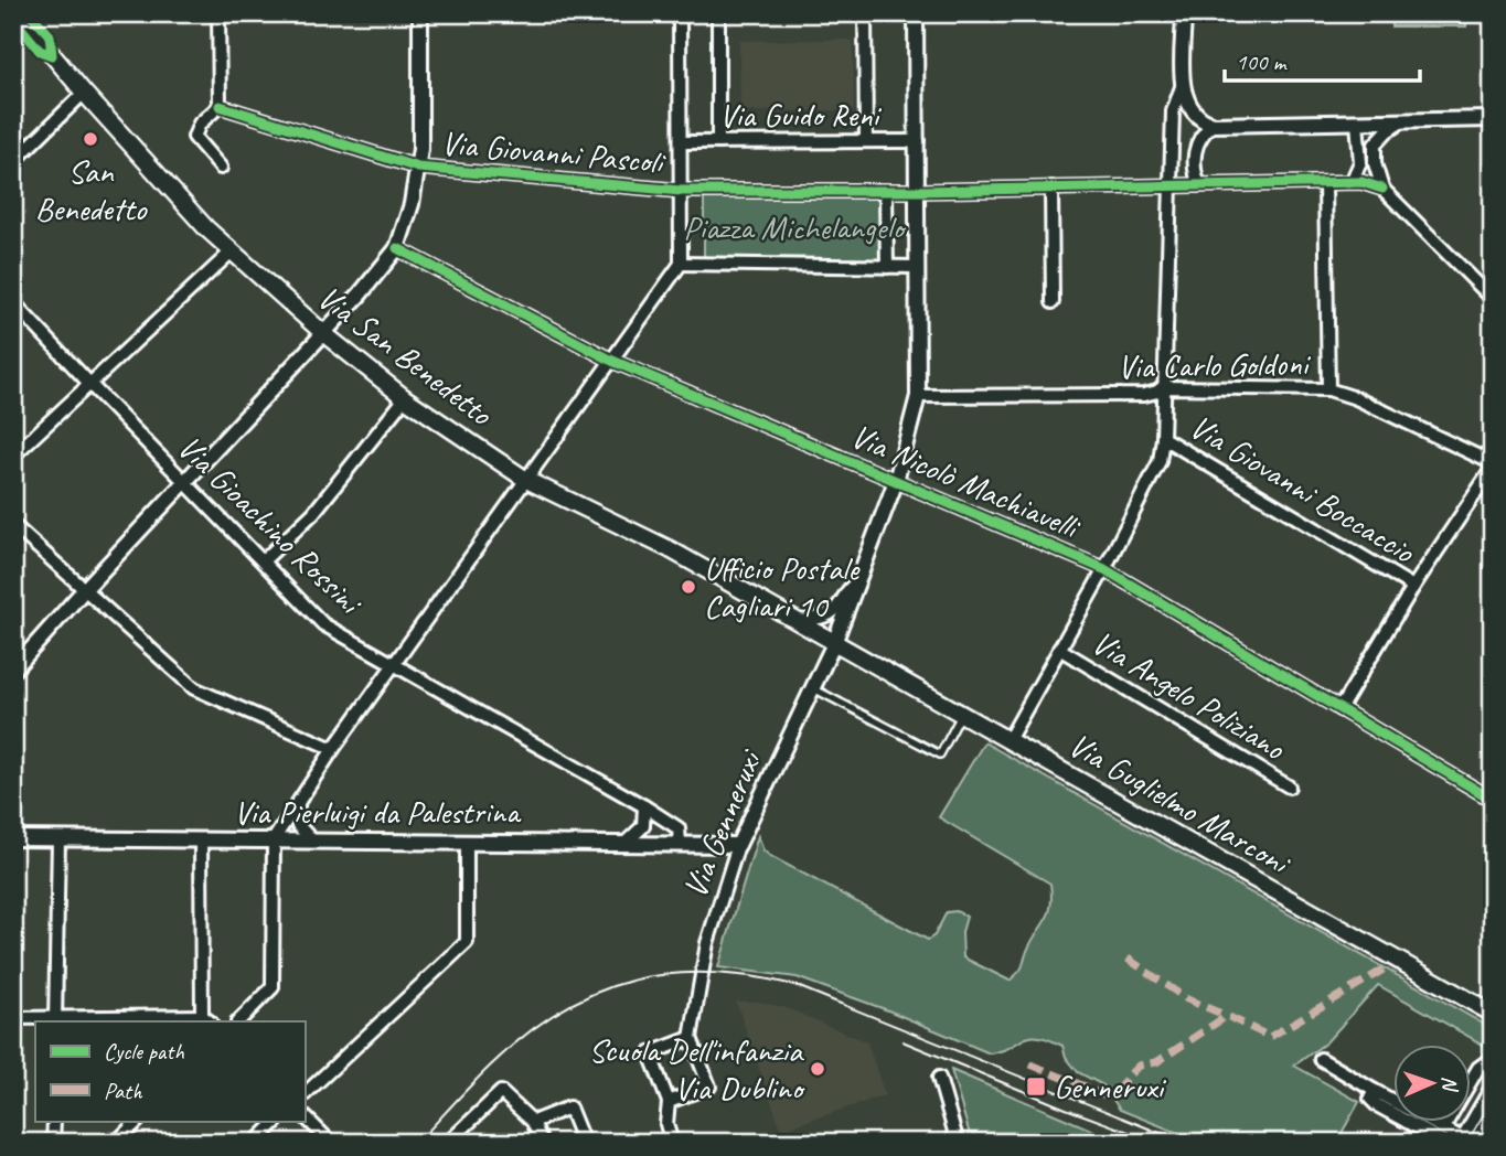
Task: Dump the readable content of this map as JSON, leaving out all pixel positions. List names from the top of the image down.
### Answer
{
  "streets": {
    "main road": ["Via San Benedetto", "Via Guglielmo Marconi"],
    "street": [
      "Via Guido Reni",
      "Via Giovanni Pascoli",
      "Via Carlo Goldoni",
      "Via Nicolò Machiavelli",
      "Via Giovanni Boccaccio",
      "Via Gioachino Rossini",
      "Via Angelo Poliziano",
      "Via Pierluigi da Palestrina",
      "Via Genneruxi"
    ]
  },
  "crossings": [
    ["Via Guido Reni", "Via Genneruxi"],
    ["Via San Benedetto", "Via Guglielmo Marconi"],
    ["Via San Benedetto", "Via Genneruxi"],
    ["Via Carlo Goldoni", "Via Genneruxi"],
    ["Via Nicolò Machiavelli", "Via Genneruxi"],
    ["Via Gioachino Rossini", "Via Pierluigi da Palestrina"],
    ["Via Guglielmo Marconi", "Via Genneruxi"],
    ["Via Pierluigi da Palestrina", "Via Genneruxi"]
  ],
  "parks": ["Piazza Michelangelo"],
  "places": {
    "other": ["San Benedetto", "Ufficio Postale Cagliari 10", "Scuola Dell'infanzia Via Dublino"],
    "transit": ["Genneruxi"]
  },
  "legend": ["Cycle path", "Path"],
  "scale_bar": "100 m",
  "north": "right"
}
